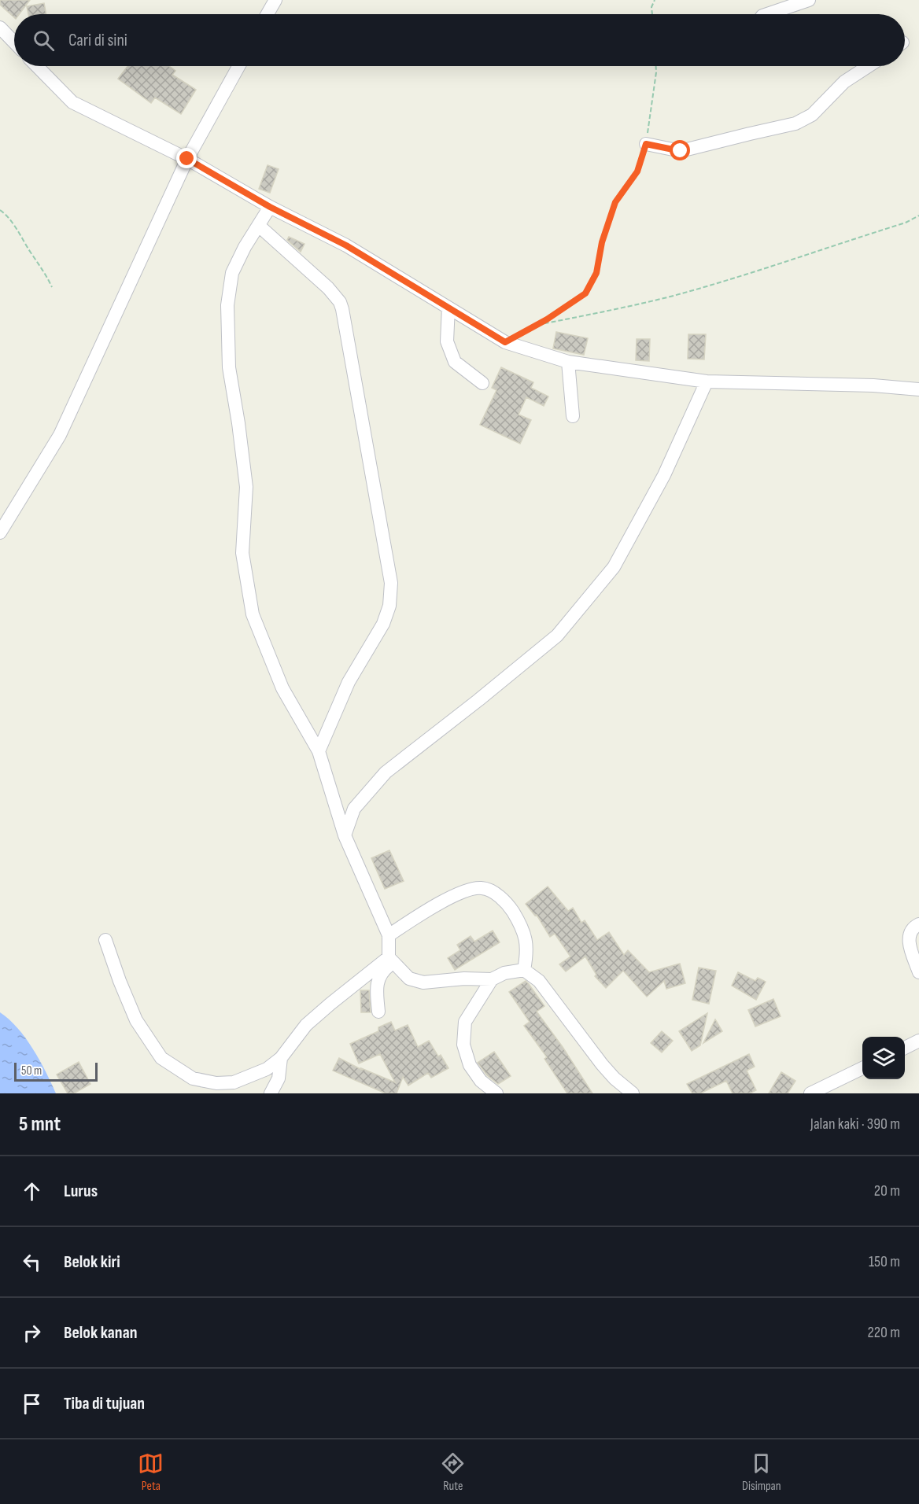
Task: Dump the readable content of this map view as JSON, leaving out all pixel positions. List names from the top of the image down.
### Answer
{
  "scale_bar": "50 m",
  "page": {
    "search": "Cari di sini",
    "scale": "50 m",
    "heading": ["5 mnt", "Jalan kaki · 390 m"],
    "list": [
      ["Lurus", "20 m"],
      ["Belok kiri", "150 m"],
      ["Belok kanan", "220 m"],
      "Tiba di tujuan"
    ],
    "nav": ["Peta", "Rute", "Disimpan"]
  }
}
